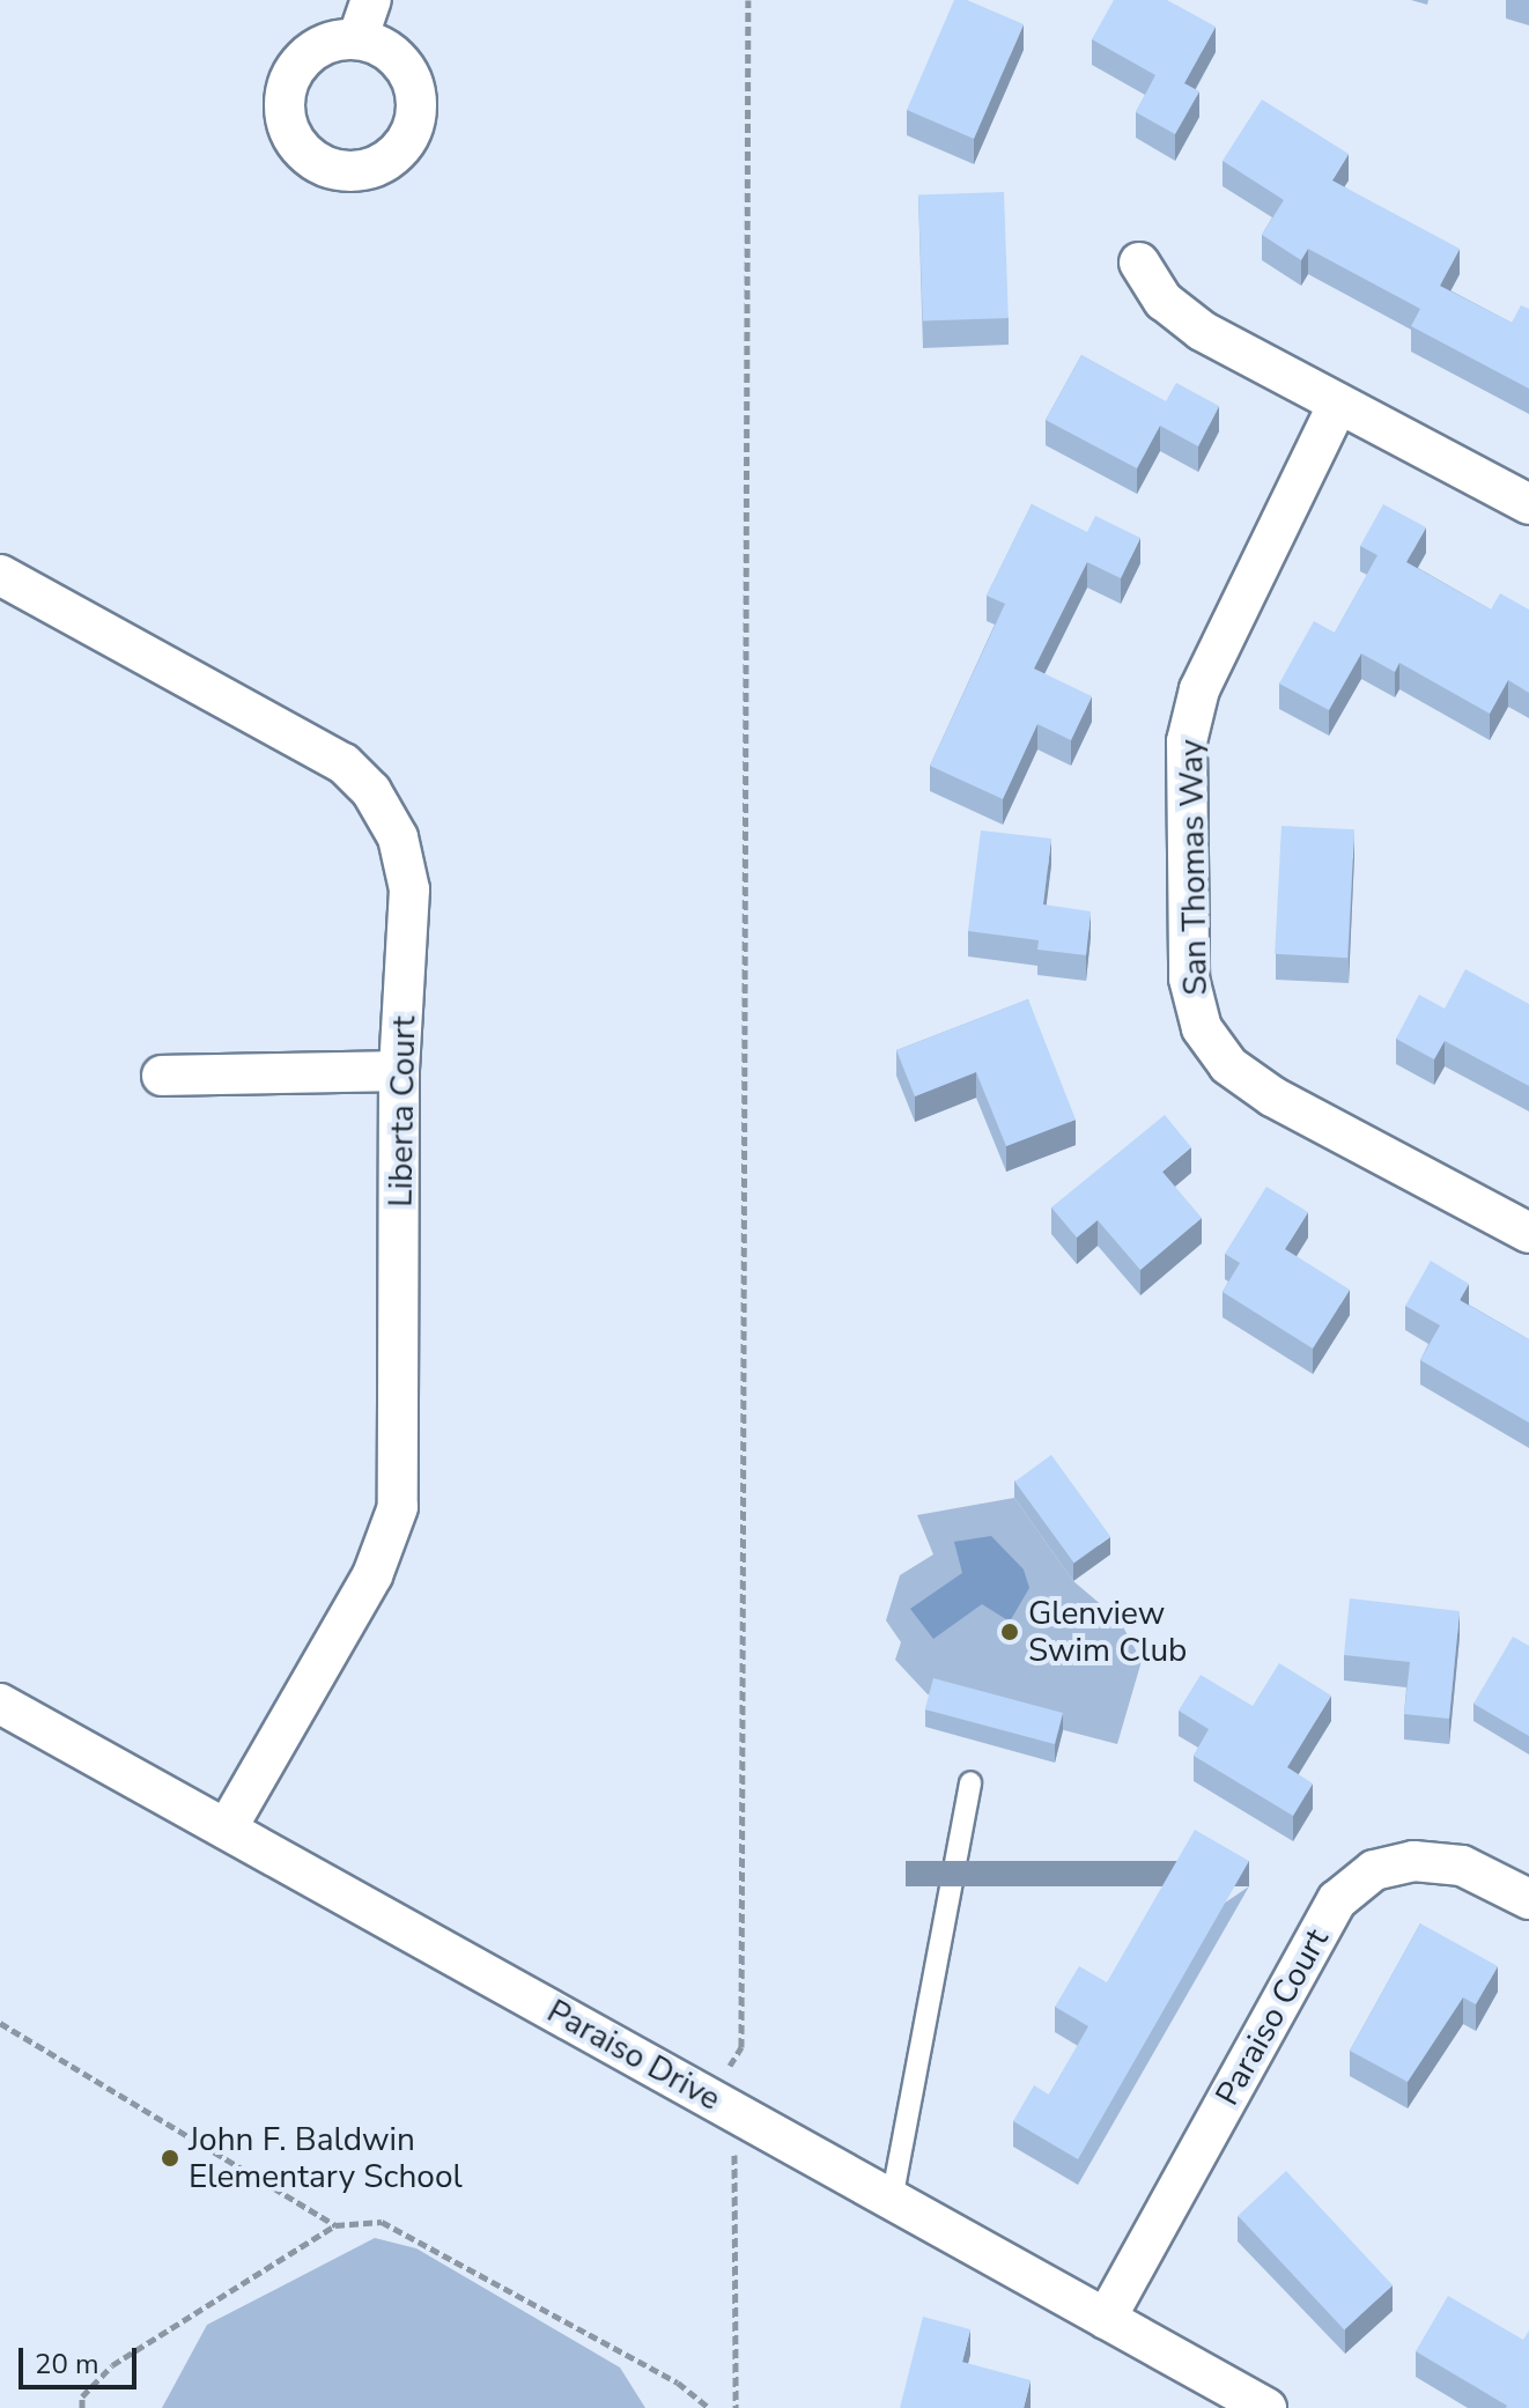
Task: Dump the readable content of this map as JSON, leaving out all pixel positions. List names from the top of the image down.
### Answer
{
  "streets": {
    "street": [
      "San Thomas Way",
      "Liberta Court",
      "Paraiso Court",
      "Paraiso Drive"
    ]
  },
  "crossings": [
    ["Liberta Court", "Paraiso Drive"],
    ["Paraiso Court", "Paraiso Drive"]
  ],
  "places": ["Glenview Swim Club", "John F. Baldwin Elementary School"],
  "scale_bar": "20 m"
}
